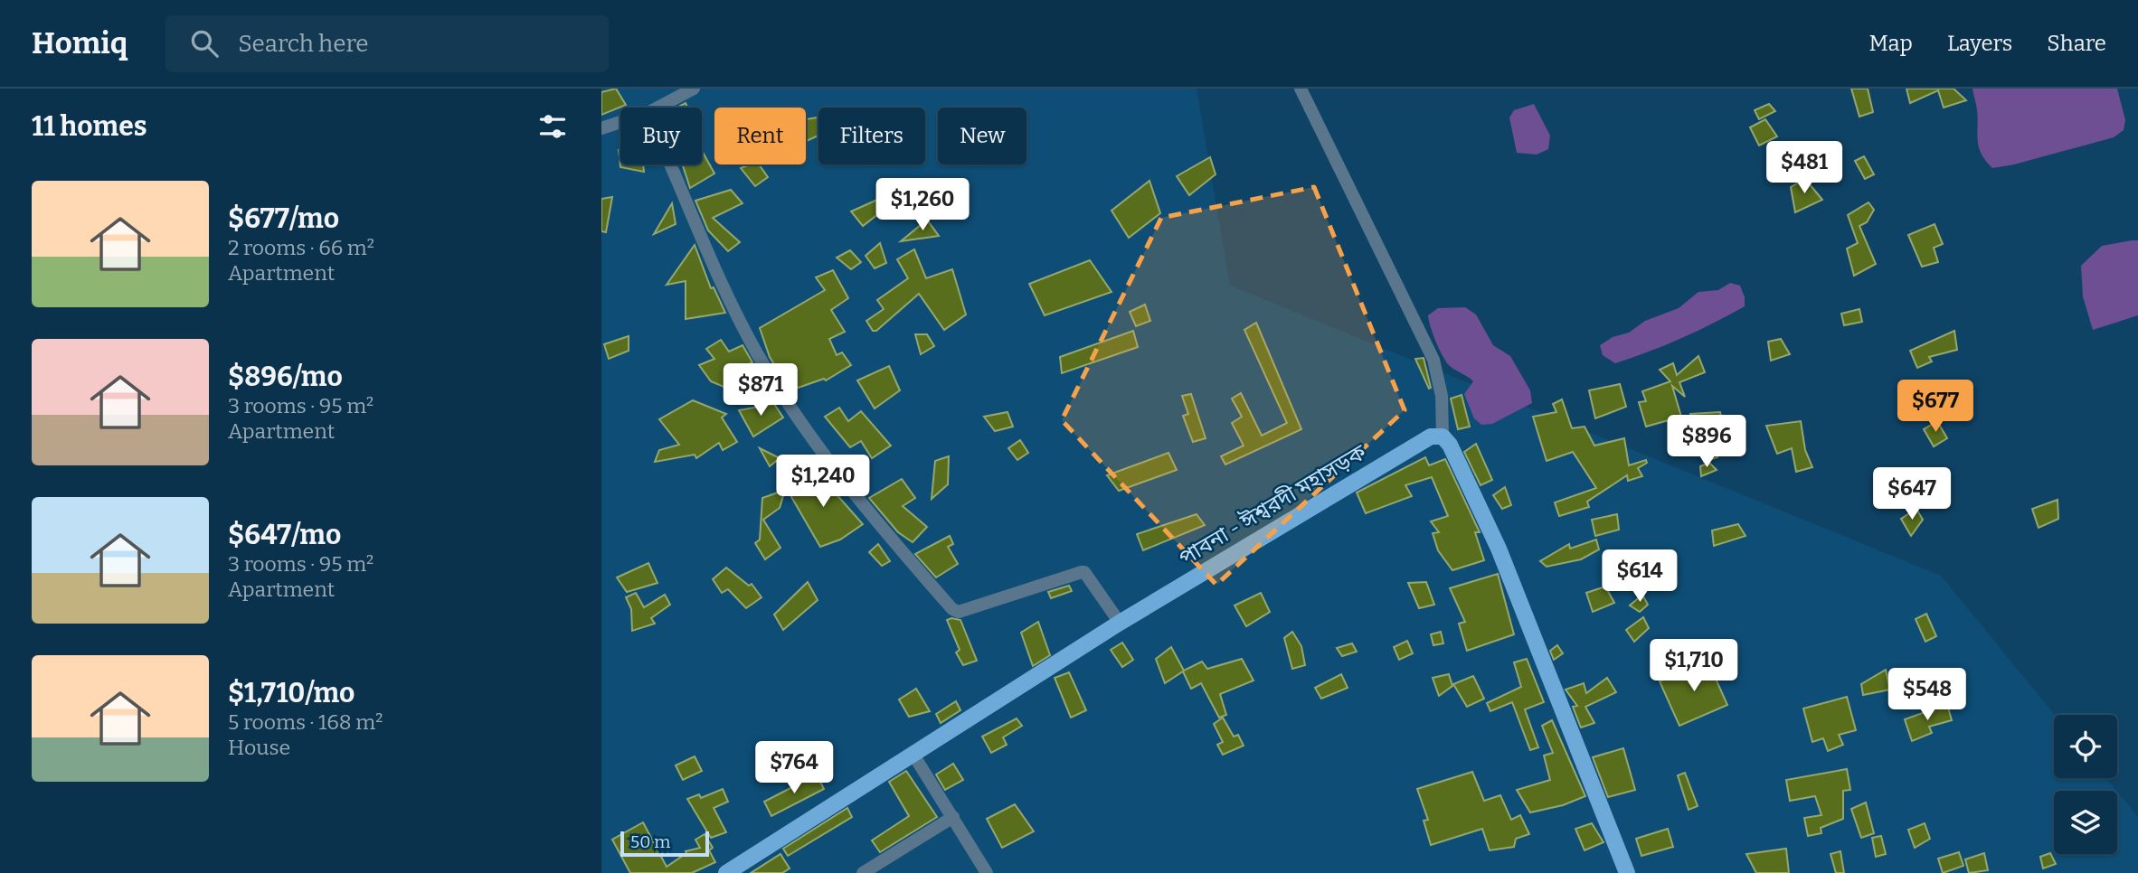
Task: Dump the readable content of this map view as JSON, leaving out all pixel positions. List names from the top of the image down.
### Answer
{
  "streets": {
    "main road": ["পাবনা - ঈশ্বরদী মহাসড়ক"]
  },
  "scale_bar": "50 m",
  "page": {
    "header": "Homiq",
    "search": "Search here",
    "nav": ["Map", "Layers", "Share"],
    "heading": "11 homes",
    "chip": [
      "Buy",
      "Rent",
      "Filters",
      "New"
    ],
    "price": [
      "$481",
      "$1,260",
      "$871",
      "$677",
      "$896",
      "$1,240",
      "$647",
      "$614",
      "$1,710",
      "$548",
      "$764"
    ],
    "list": [
      {
        "name": "$677/mo",
        "note": "2 rooms · 66 m² · Apartment"
      },
      {
        "name": "$896/mo",
        "note": "3 rooms · 95 m² · Apartment"
      },
      {
        "name": "$647/mo",
        "note": "3 rooms · 95 m² · Apartment"
      },
      {
        "name": "$1,710/mo",
        "note": "5 rooms · 168 m² · House"
      }
    ],
    "scale": "50 m"
  }
}
